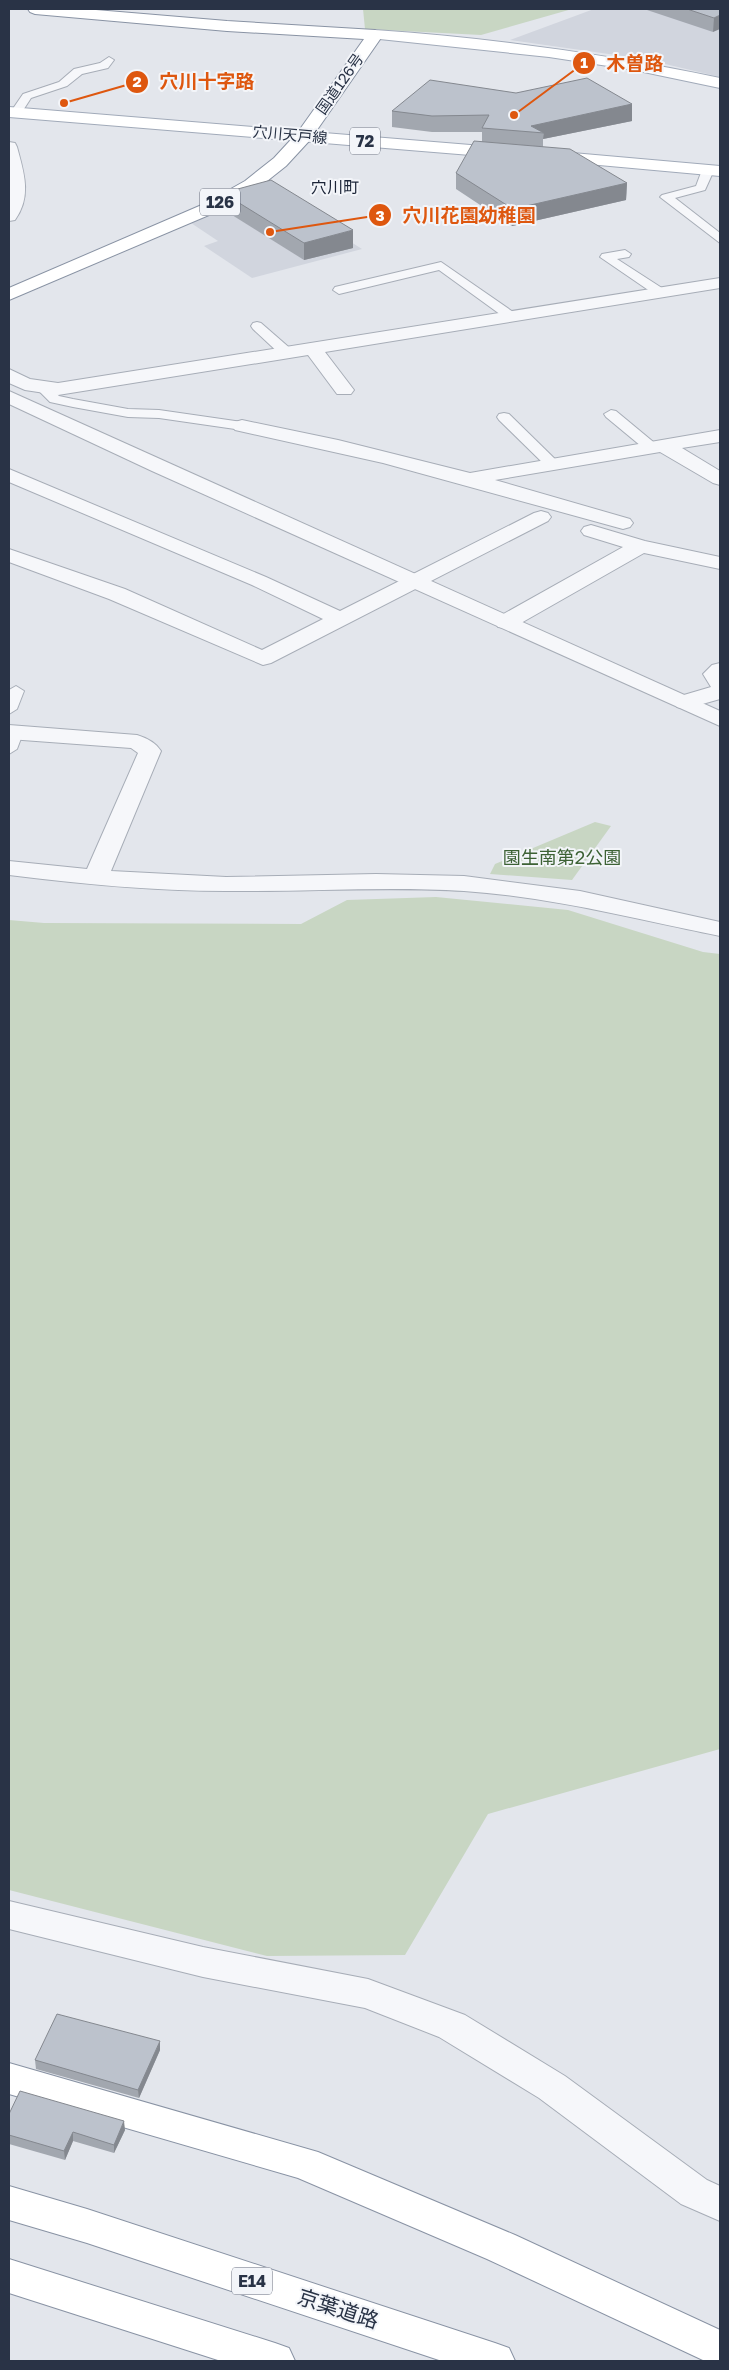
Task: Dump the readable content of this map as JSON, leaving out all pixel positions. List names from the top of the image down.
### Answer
{
  "streets": {
    "main road": [
      "国道126号",
      "穴川天戸線",
      "72",
      "126",
      "E14",
      "京葉道路"
    ]
  },
  "crossings": [
    ["国道126号", "穴川天戸線"]
  ],
  "districts": ["穴川町"],
  "parks": ["園生南第2公園"],
  "places": ["穴川十字路", "木曽路", "穴川花園幼稚園"]
}
